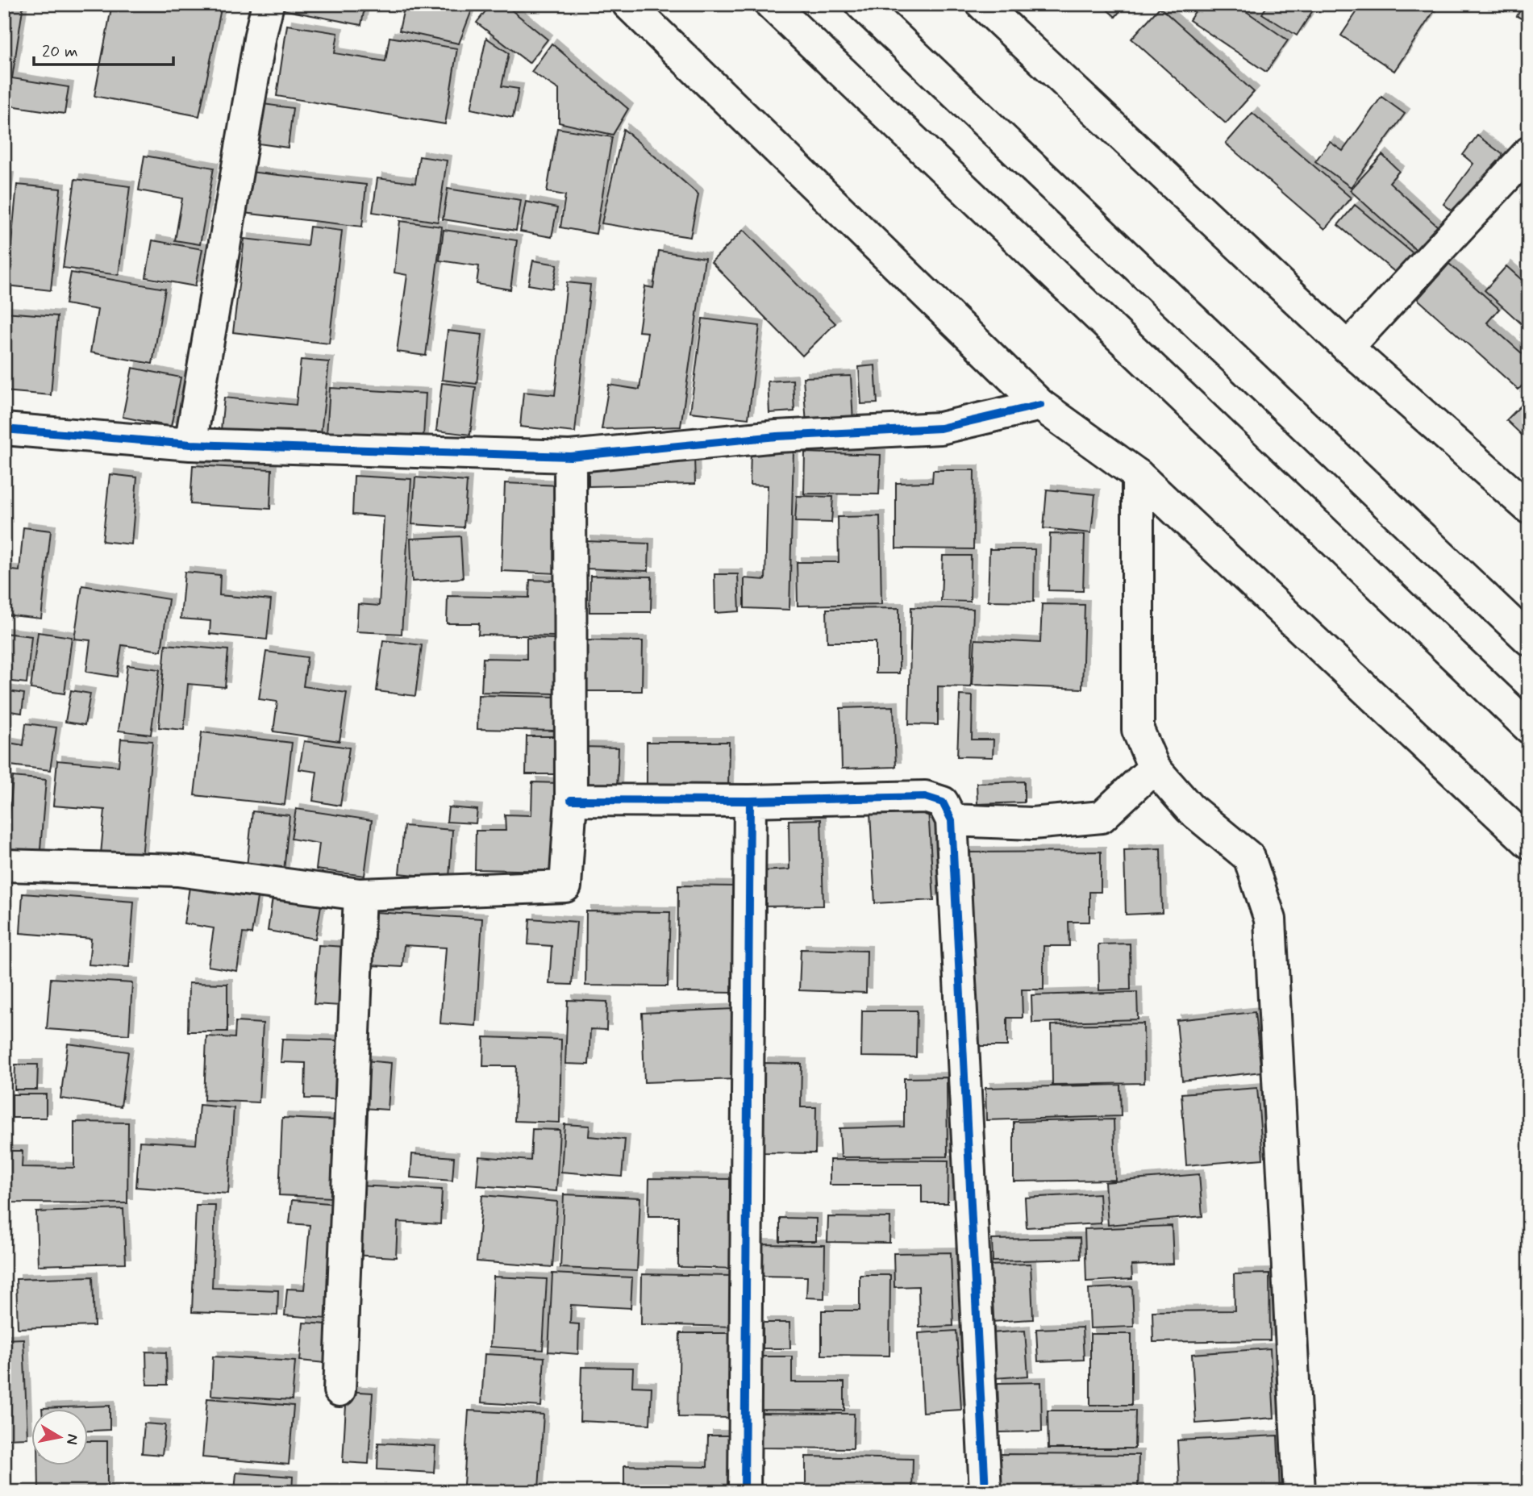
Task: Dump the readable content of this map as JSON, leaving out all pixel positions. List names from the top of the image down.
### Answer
{
  "scale_bar": "20 m",
  "north": "right"
}
